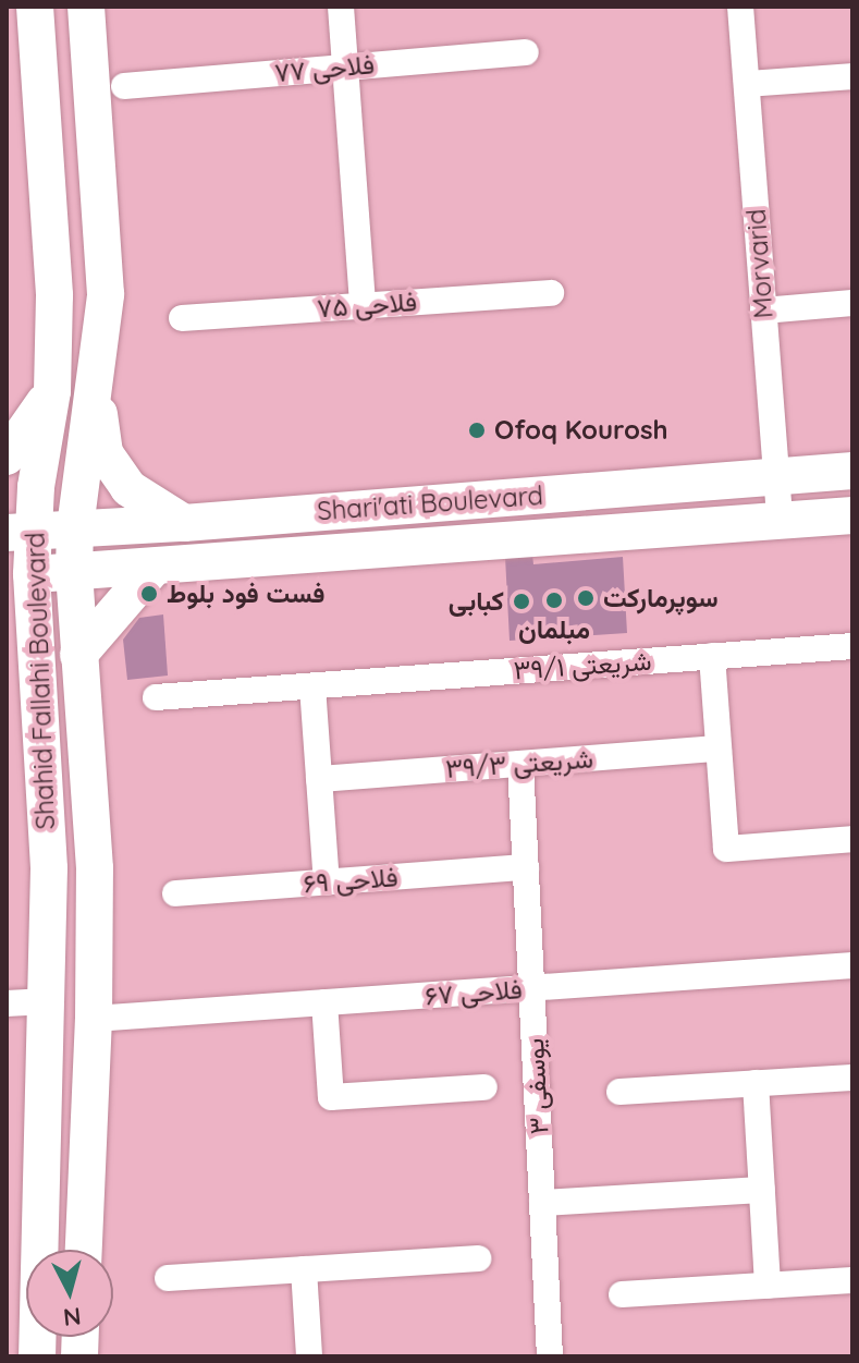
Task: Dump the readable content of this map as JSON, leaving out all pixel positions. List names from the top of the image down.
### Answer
{
  "streets": {
    "main road": ["Shari'ati Boulevard", "Shahid Fallahi Boulevard"],
    "street": [
      "فلاحی ۷۷",
      "Morvarid",
      "فلاحی ۷۵",
      "شریعتی ۳۹/۱",
      "شریعتی ۳۹/۳",
      "فلاحی ۶۹",
      "فلاحی ۶۷",
      "یوسفی ۳"
    ]
  },
  "crossings": [
    ["Morvarid", "Shari'ati Boulevard"],
    ["Shari'ati Boulevard", "Shahid Fallahi Boulevard"],
    ["Shahid Fallahi Boulevard", "فلاحی ۶۷"],
    ["شریعتی ۳۹/۳", "یوسفی ۳"],
    ["فلاحی ۶۹", "یوسفی ۳"],
    ["فلاحی ۶۷", "یوسفی ۳"]
  ],
  "places": [
    "Ofoq Kourosh",
    "فست فود بلوط",
    "سوپرمارکت",
    "مبلمان",
    "کبابی"
  ],
  "north": "bottom"
}
